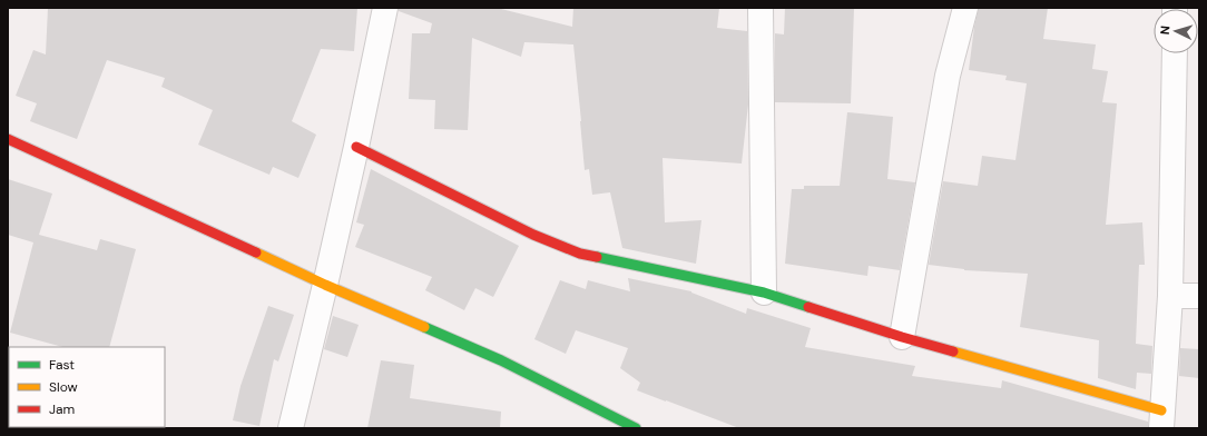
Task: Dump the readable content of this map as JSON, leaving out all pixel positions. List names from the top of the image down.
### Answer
{
  "legend": ["Fast", "Slow", "Jam"],
  "north": "left"
}
